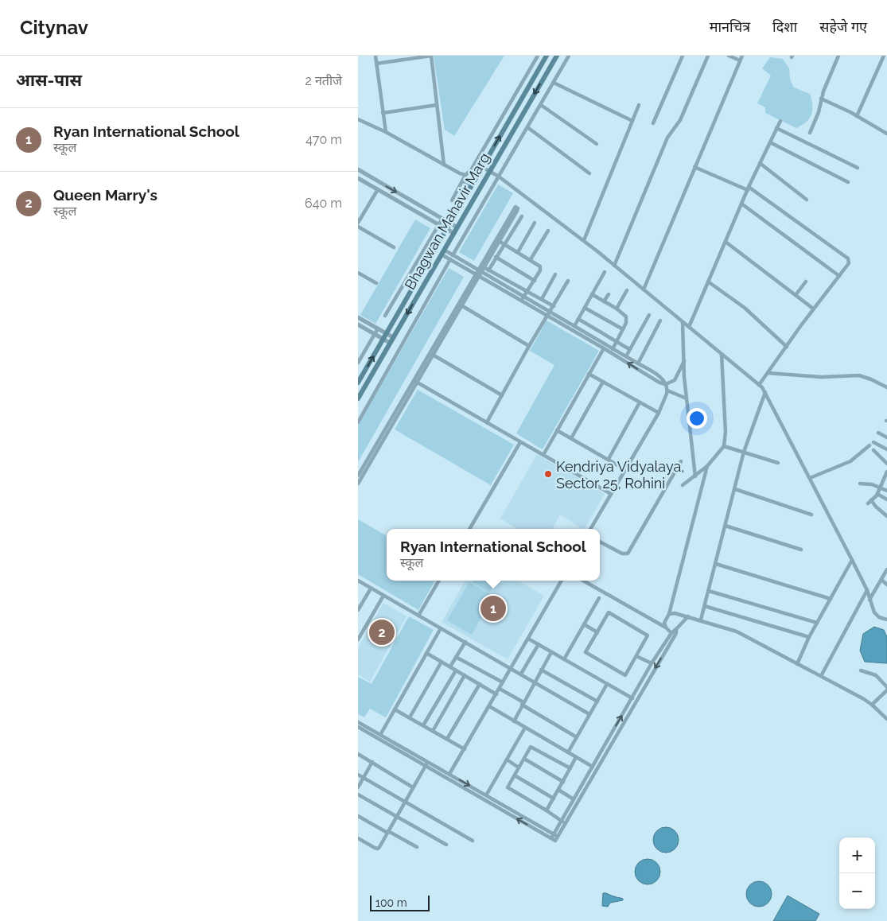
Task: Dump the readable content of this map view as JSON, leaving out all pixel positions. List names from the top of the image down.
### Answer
{
  "streets": {
    "main road": ["Bhagwan Mahavir Marg"]
  },
  "places": ["Kendriya Vidyalaya, Sector 25, Rohini"],
  "scale_bar": "100 m",
  "page": {
    "header": "Citynav",
    "nav": ["मानचित्र", "दिशा", "सहेजे गए"],
    "heading": ["आस-पास", "2 नतीजे"],
    "list": [
      {
        "mark": "1",
        "name": "Ryan International School",
        "note": "स्कूल",
        "value": "470 m"
      },
      {
        "mark": "2",
        "name": "Queen Marry's",
        "note": "स्कूल",
        "value": "640 m"
      }
    ],
    "popup": ["Ryan International School", "स्कूल"],
    "pins": ["1", "2"],
    "map_buttons": ["+", "−"],
    "scale": "100 m"
  }
}
